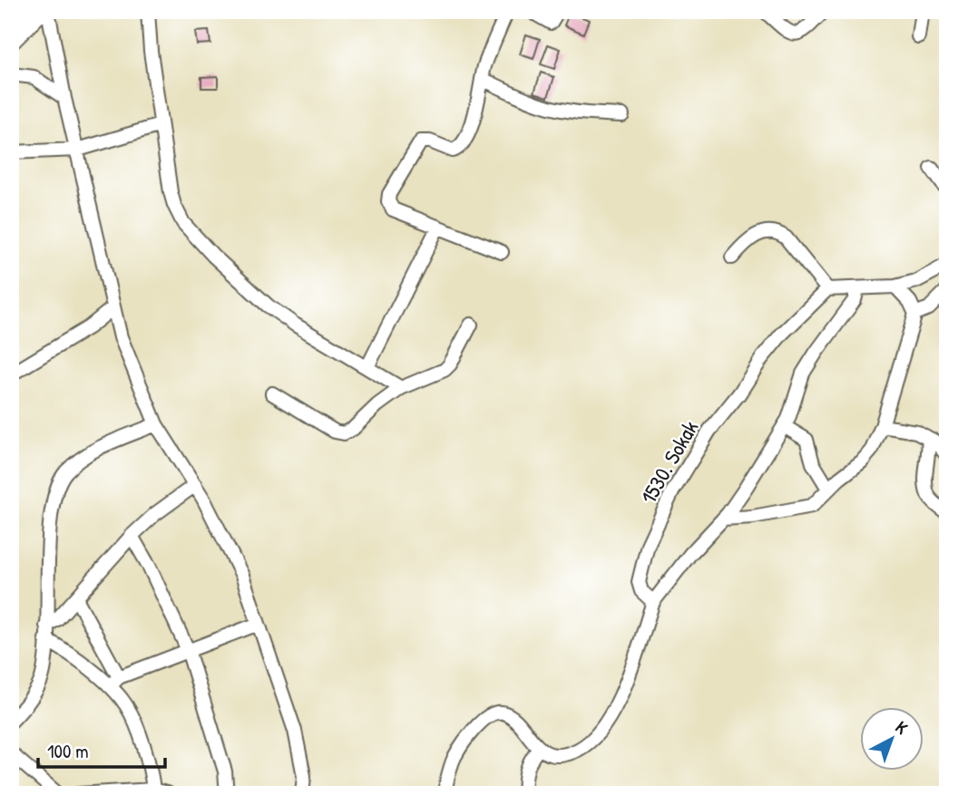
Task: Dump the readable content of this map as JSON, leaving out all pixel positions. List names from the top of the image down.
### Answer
{
  "streets": {
    "street": ["1530. Sokak"]
  },
  "scale_bar": "100 m",
  "north": "top right"
}
